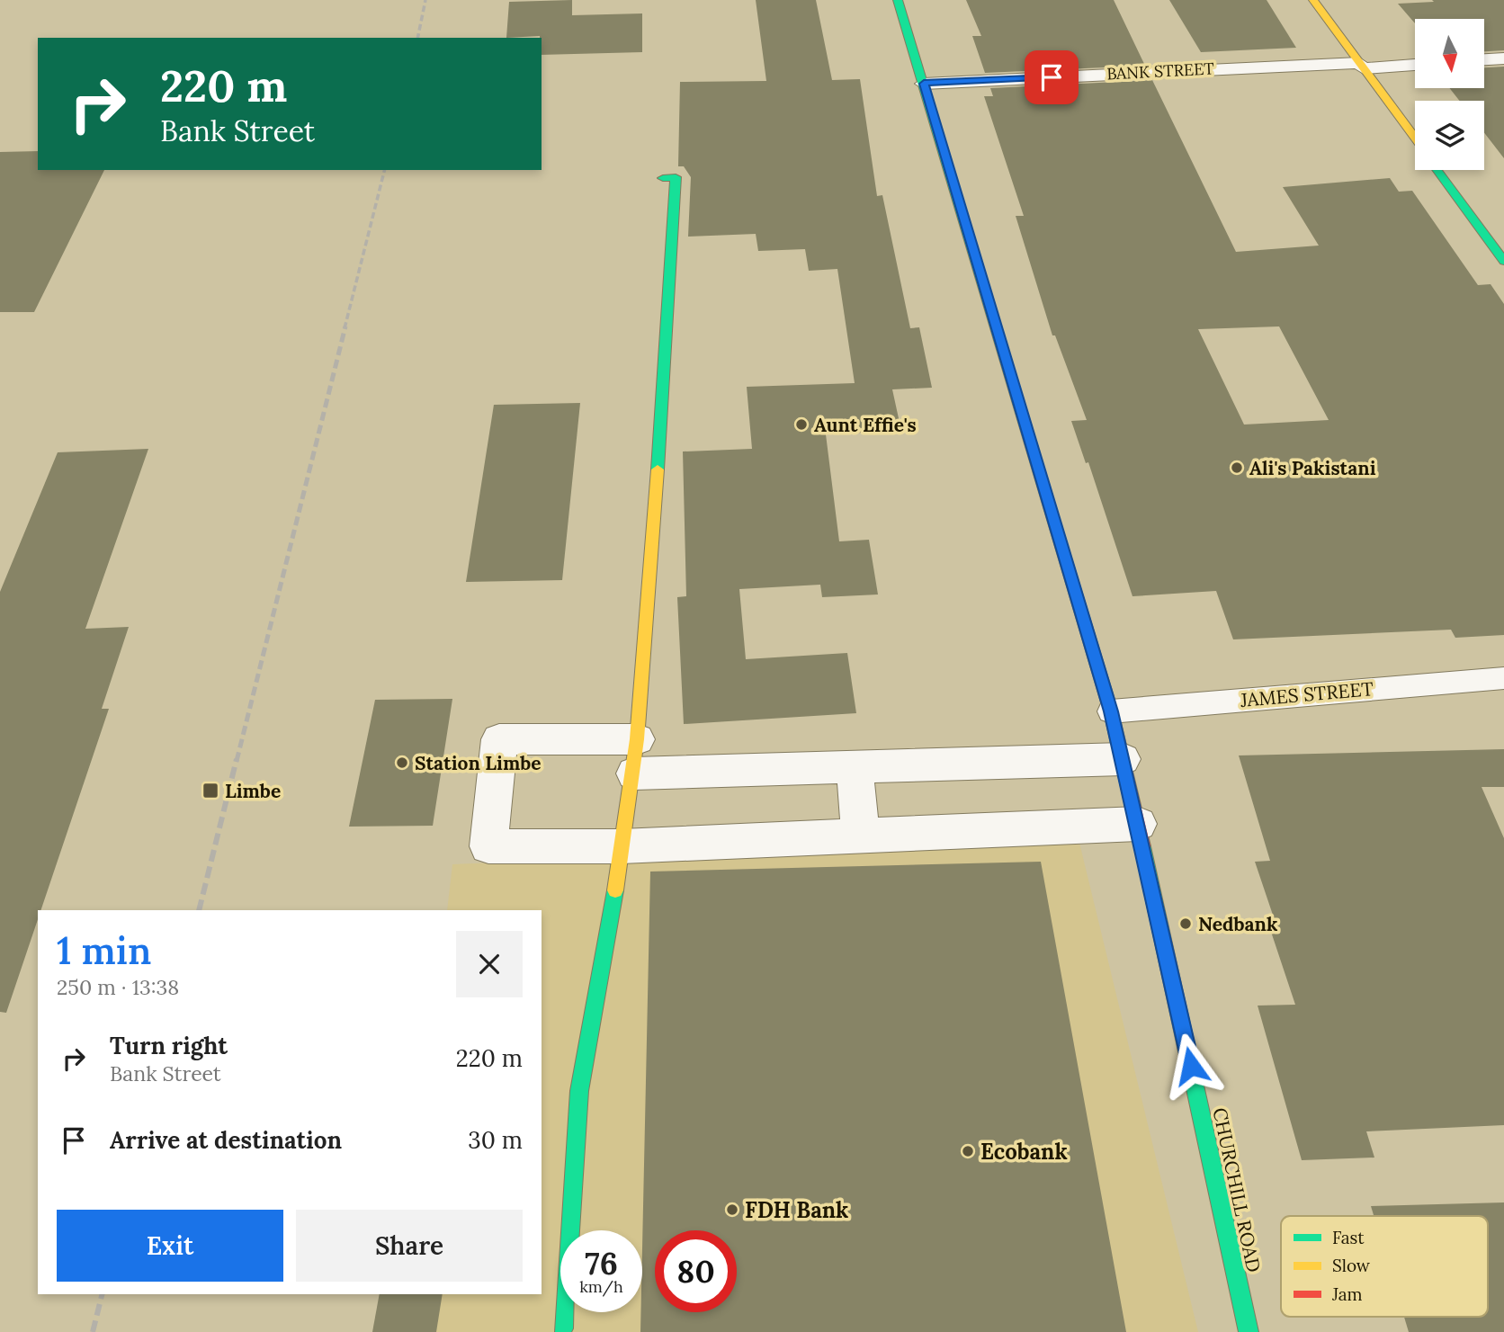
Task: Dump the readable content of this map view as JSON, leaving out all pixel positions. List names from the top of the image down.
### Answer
{
  "streets": {
    "main road": ["CHURCHILL ROAD"],
    "lane": ["BANK STREET", "JAMES STREET"]
  },
  "crossings": [
    ["BANK STREET", "CHURCHILL ROAD"],
    ["JAMES STREET", "CHURCHILL ROAD"]
  ],
  "places": {
    "other": [
      "Aunt Effie's",
      "Ali's Pakistani",
      "Station Limbe",
      "Nedbank",
      "Ecobank",
      "FDH Bank"
    ],
    "transit": ["Limbe"]
  },
  "legend": ["Fast", "Slow", "Jam"],
  "north": "bottom",
  "page": {
    "turn": ["220 m", "Bank Street"],
    "heading": ["1 min", "250 m · 13:38"],
    "list": [
      {
        "name": "Turn right",
        "note": "Bank Street",
        "value": "220 m"
      },
      {
        "name": "Arrive at destination",
        "value": "30 m"
      }
    ],
    "buttons": ["Exit", "Share"],
    "speed": "76 km/h",
    "limit": "80"
  }
}
